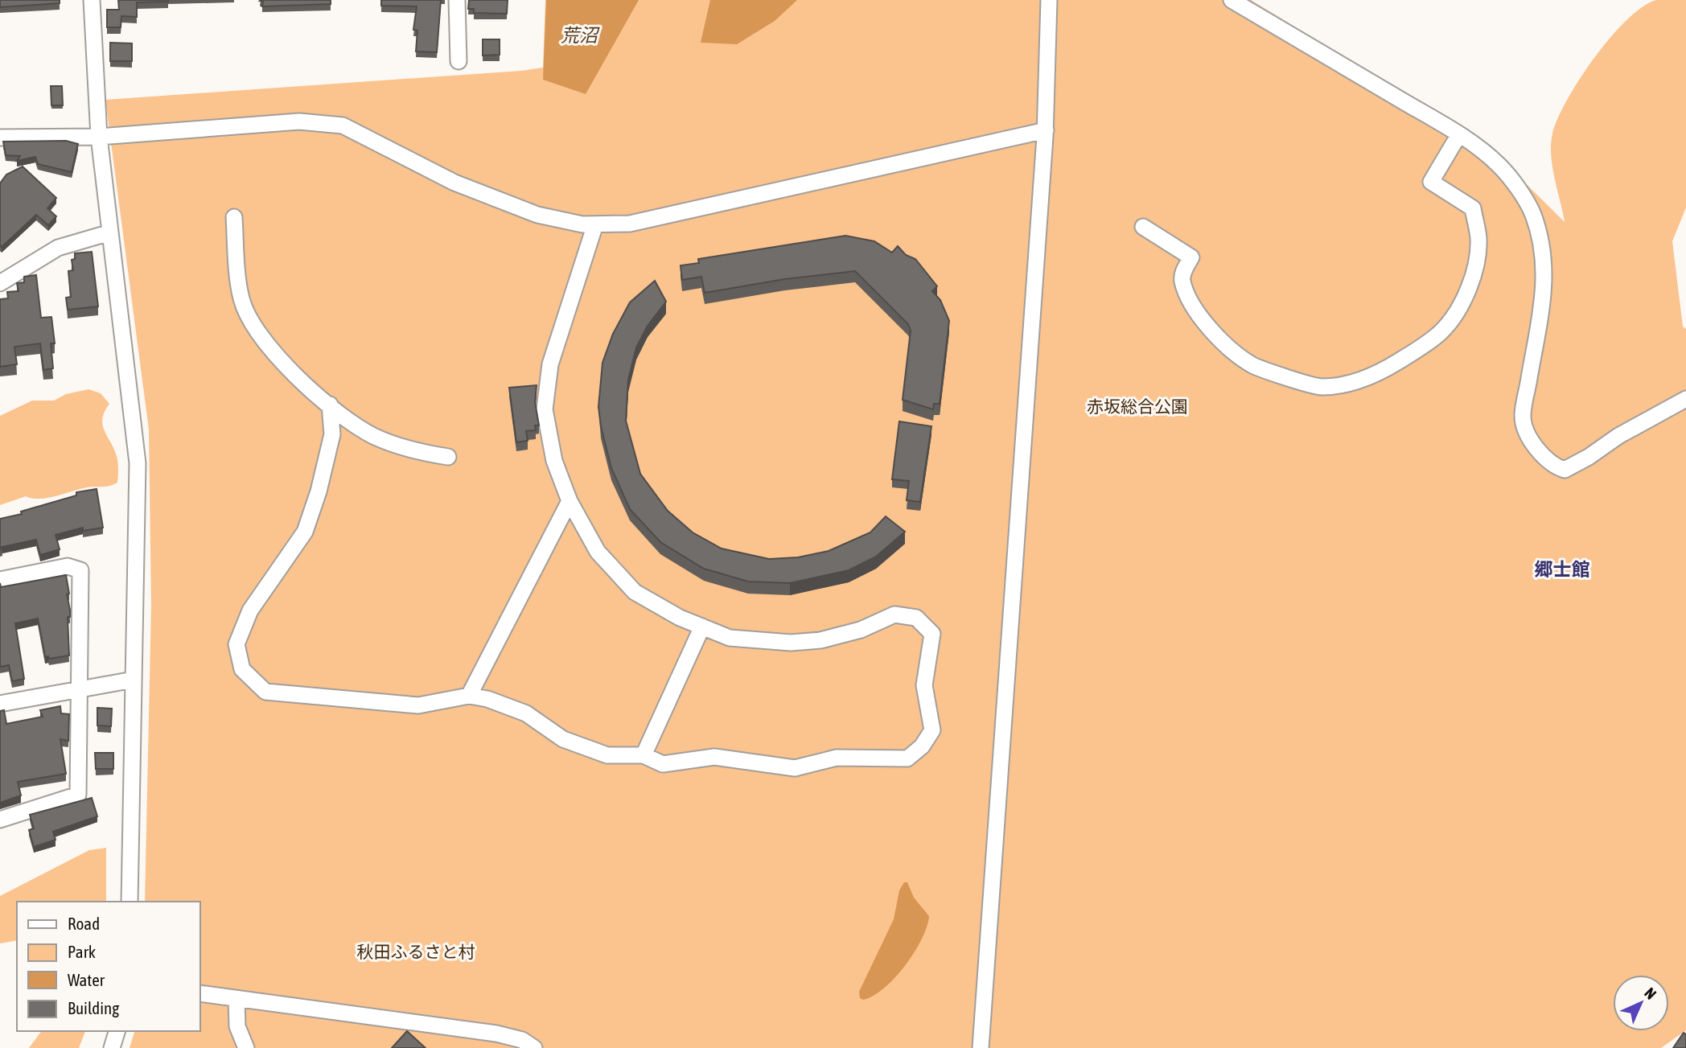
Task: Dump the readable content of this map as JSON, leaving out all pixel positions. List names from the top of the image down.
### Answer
{
  "districts": ["郷士館"],
  "water": ["荒沼"],
  "parks": ["赤坂総合公園", "秋田ふるさと村"],
  "legend": [
    "Road",
    "Park",
    "Water",
    "Building"
  ],
  "north": "top right"
}
